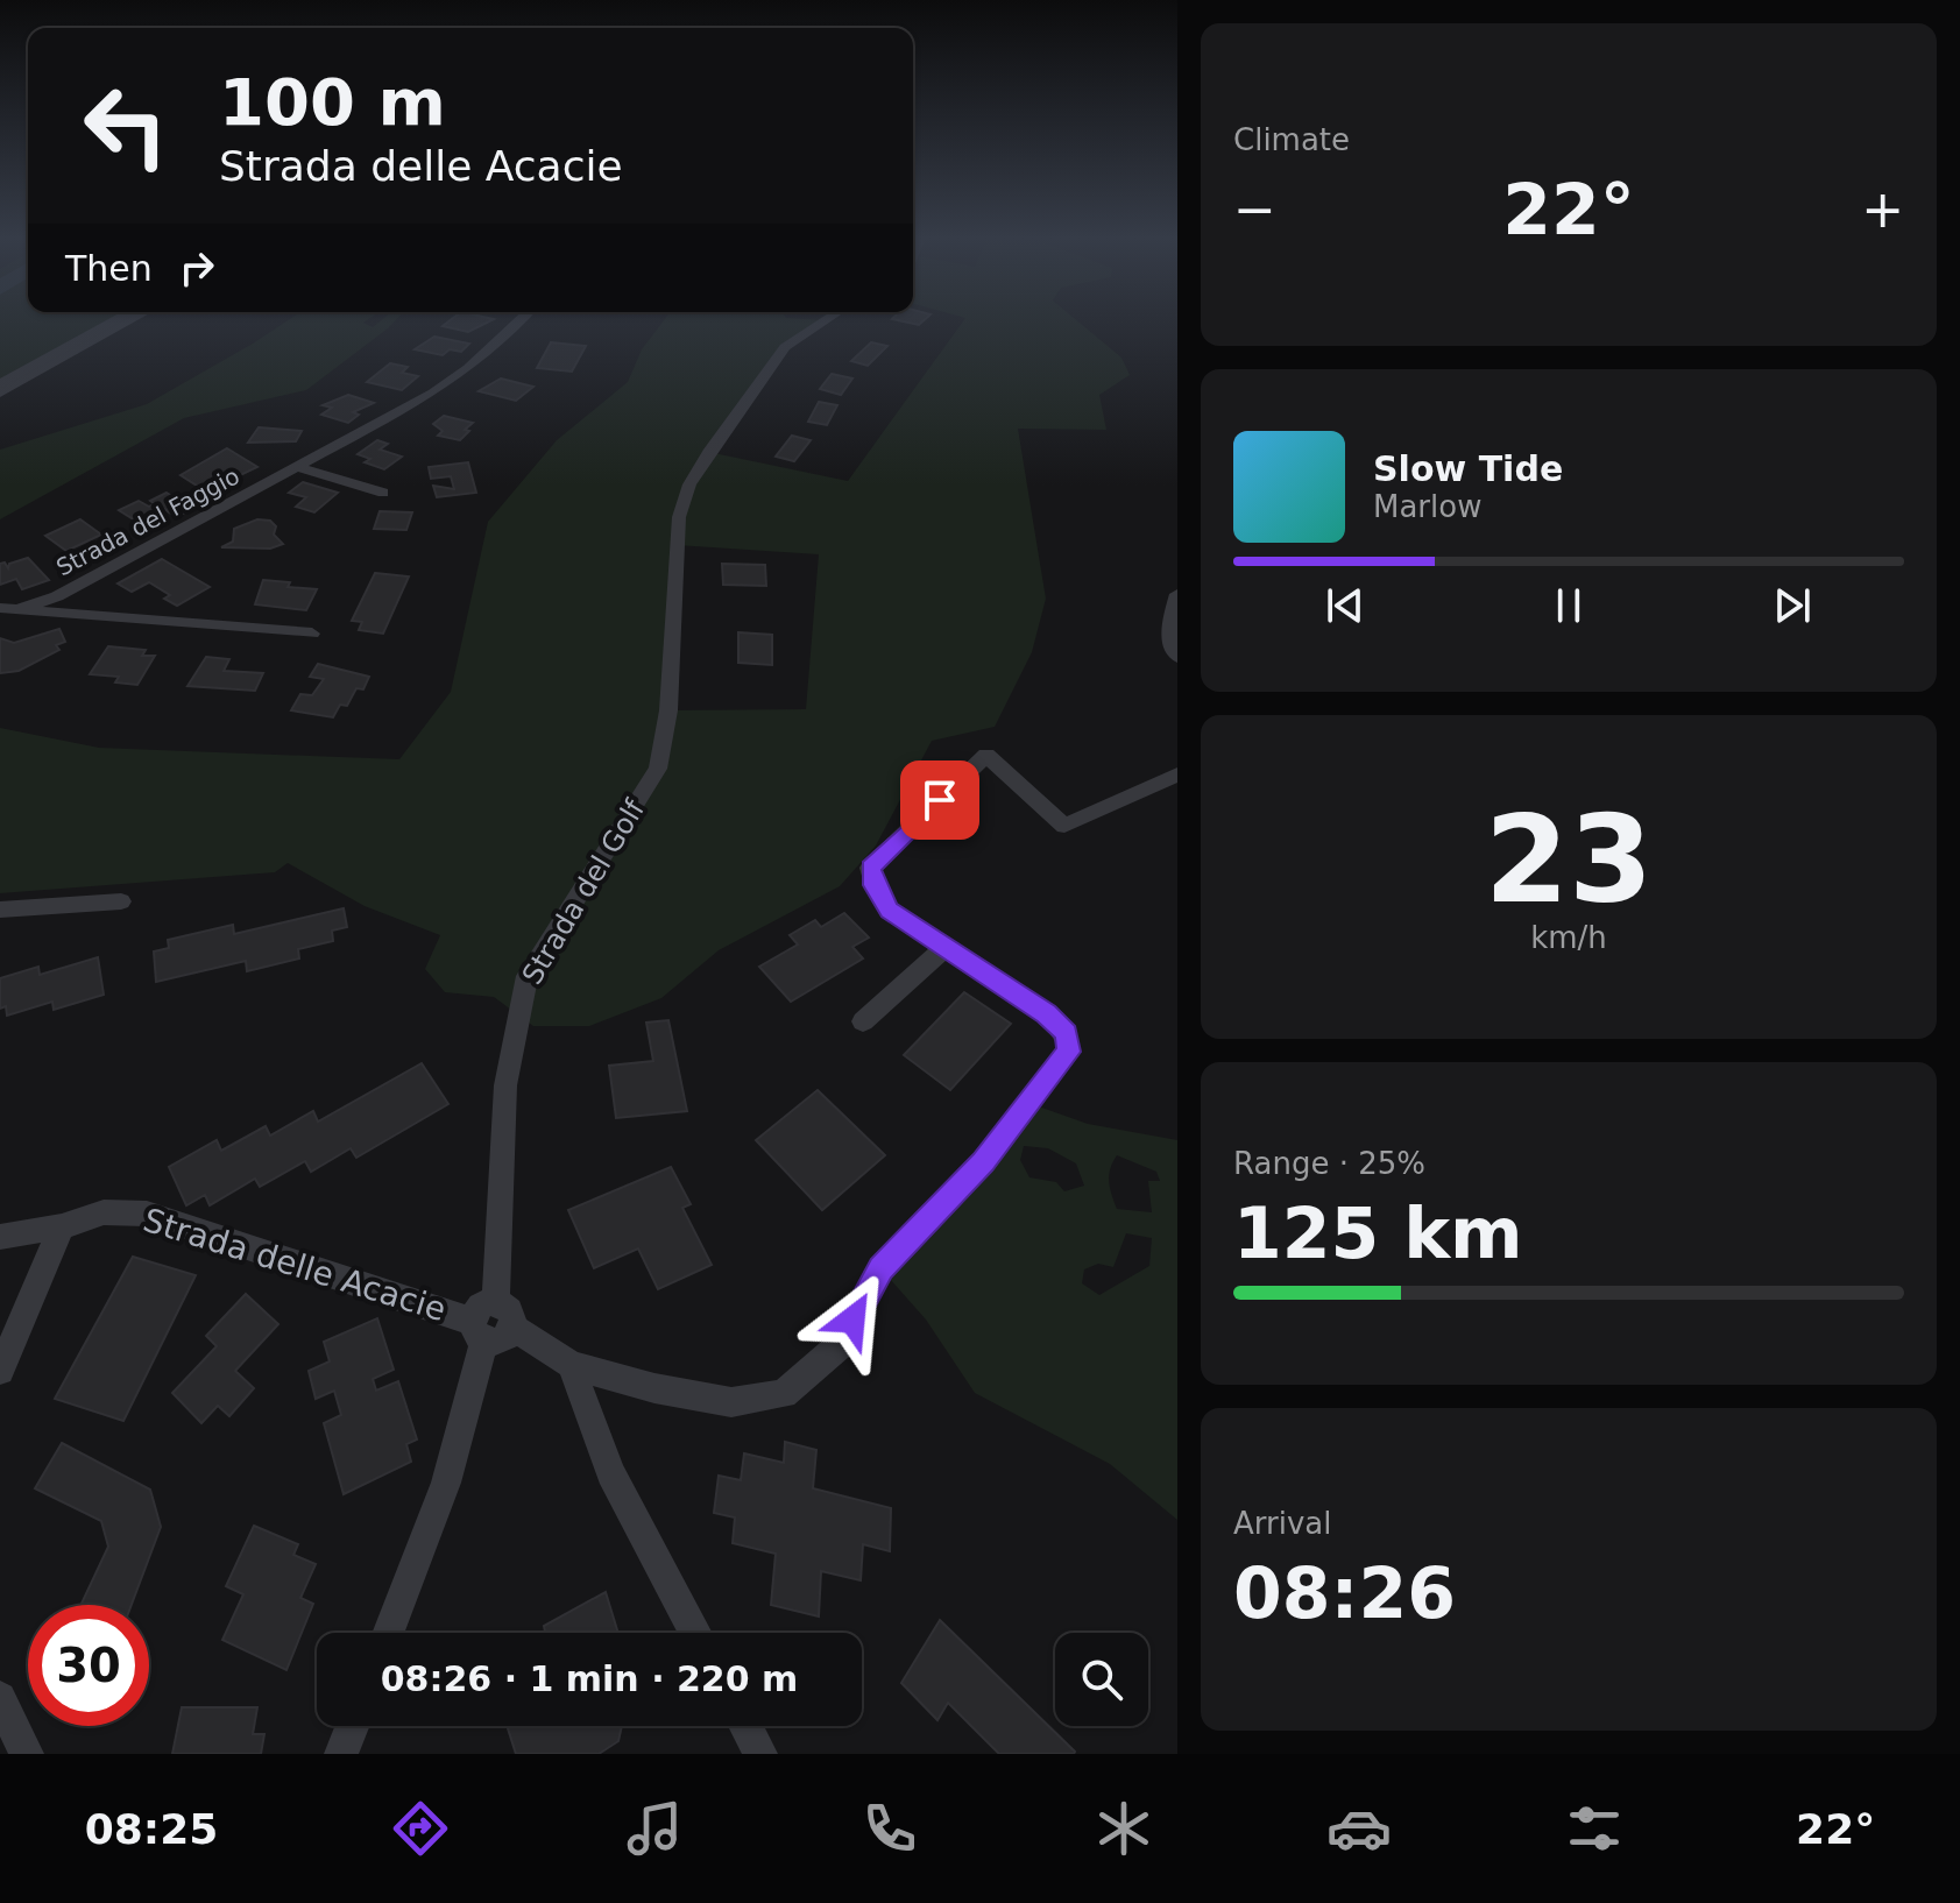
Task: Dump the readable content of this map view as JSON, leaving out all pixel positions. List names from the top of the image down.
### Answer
{
  "streets": {
    "street": ["Strada del Faggio", "Strada del Golf", "Strada delle Acacie"]
  },
  "crossings": [
    ["Strada del Golf", "Strada delle Acacie"]
  ],
  "page": {
    "tile": [
      "Climate",
      ["23", "km/h"],
      ["Range · 25%", "125 km"],
      ["Arrival", "08:26"]
    ],
    "turn": ["100 m", "Strada delle Acacie"],
    "heat": ["−", "22°", "+"],
    "then": "Then",
    "song": ["Slow Tide", "Marlow"],
    "limit": "30",
    "trip": "08:26 · 1 min · 220 m",
    "tabs": ["08:25", "22°"]
  }
}
